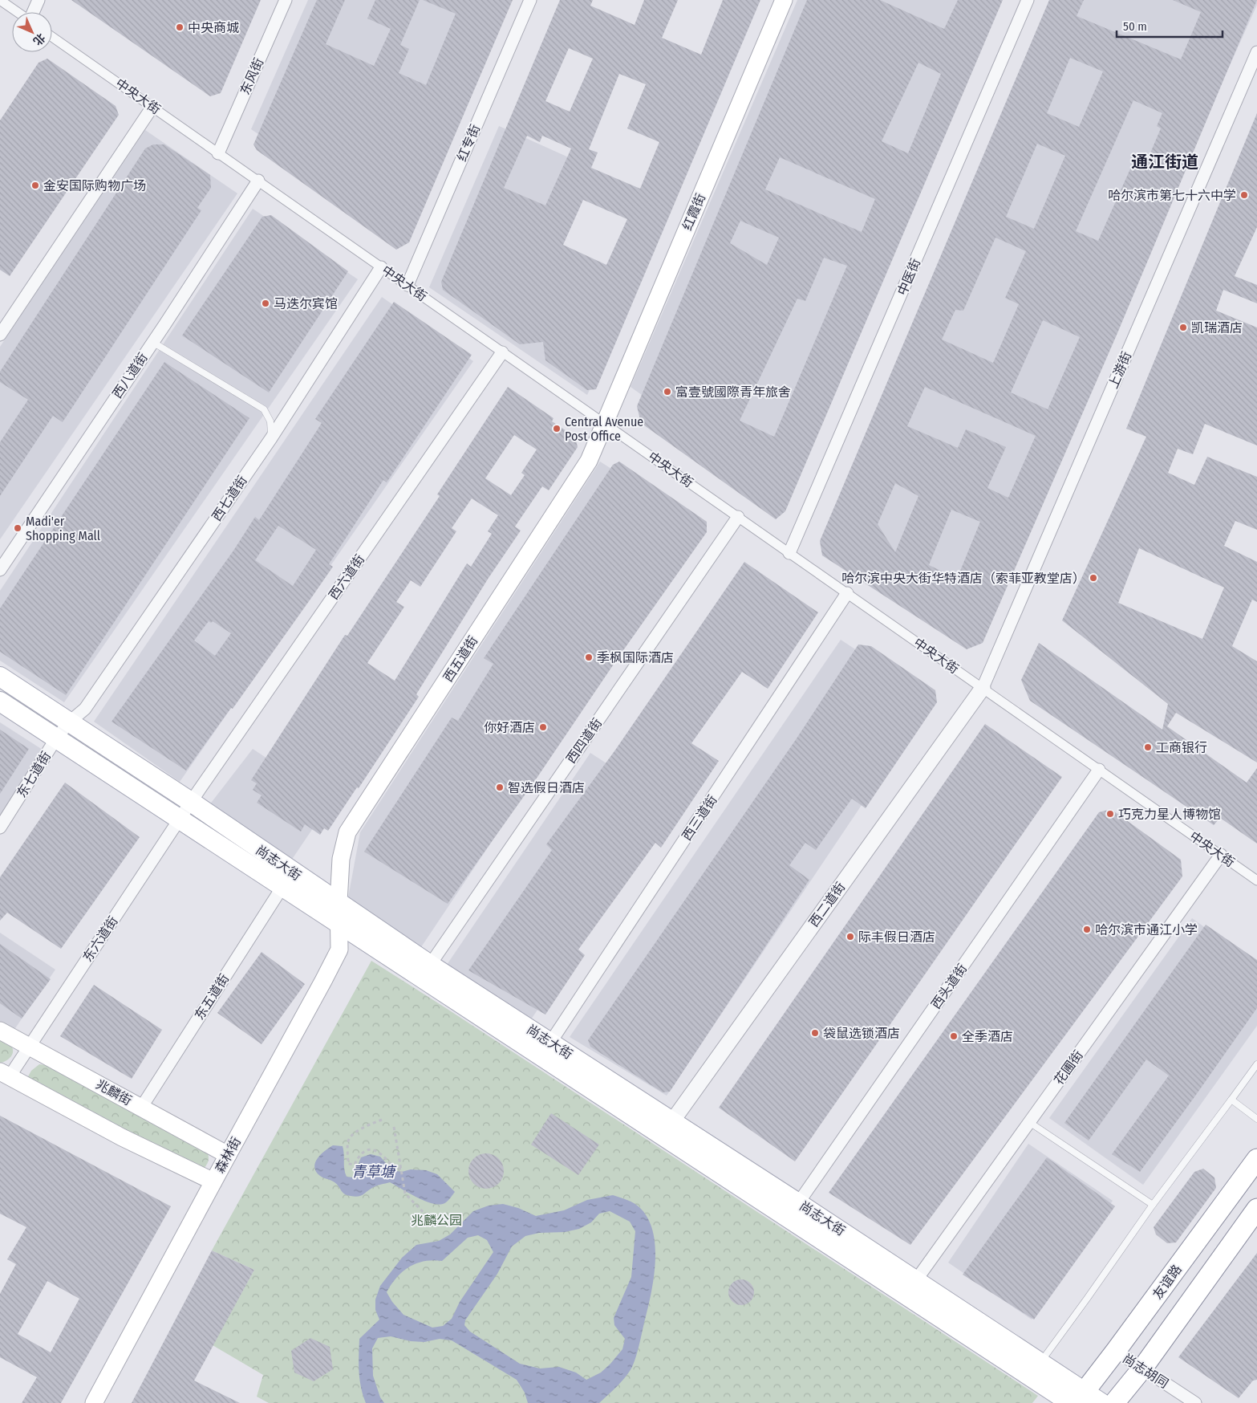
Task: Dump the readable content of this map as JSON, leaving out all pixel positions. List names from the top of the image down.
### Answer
{
  "streets": {
    "highway": ["友谊路"],
    "main road": [
      "红霞街",
      "西五道街",
      "尚志大街",
      "兆麟街",
      "森林街"
    ],
    "street": [
      "东风街",
      "中央大街",
      "红专街",
      "中医街",
      "上游街",
      "西八道街",
      "西七道街",
      "西六道街",
      "西四道街",
      "东七道街",
      "西三道街",
      "西二道街",
      "东六道街",
      "西头道街",
      "东五道街",
      "花圃街",
      "尚志胡同"
    ]
  },
  "crossings": [
    ["东风街", "中央大街"],
    ["中央大街", "红专街"],
    ["中央大街", "红霞街"],
    ["中央大街", "中医街"],
    ["中央大街", "上游街"],
    ["中央大街", "西八道街"],
    ["中央大街", "西七道街"],
    ["中央大街", "西六道街"],
    ["中央大街", "西五道街"],
    ["中央大街", "西四道街"],
    ["中央大街", "西三道街"],
    ["中央大街", "西二道街"],
    ["中央大街", "西头道街"],
    ["中央大街", "花圃街"],
    ["红霞街", "西五道街"],
    ["上游街", "西二道街"],
    ["西七道街", "东七道街"],
    ["西七道街", "尚志大街"],
    ["西六道街", "尚志大街"],
    ["西六道街", "东六道街"],
    ["西五道街", "尚志大街"],
    ["西五道街", "森林街"],
    ["西四道街", "尚志大街"],
    ["东七道街", "尚志大街"],
    ["西三道街", "尚志大街"],
    ["尚志大街", "西二道街"],
    ["尚志大街", "东六道街"],
    ["尚志大街", "西头道街"],
    ["尚志大街", "东五道街"],
    ["尚志大街", "花圃街"],
    ["尚志大街", "森林街"],
    ["尚志大街", "友谊路"],
    ["东六道街", "兆麟街"],
    ["东五道街", "兆麟街"],
    ["兆麟街", "森林街"],
    ["友谊路", "尚志胡同"]
  ],
  "districts": ["通江街道"],
  "water": ["青草塘"],
  "parks": ["兆麟公园"],
  "places": [
    "中央商城",
    "金安国际购物广场",
    "哈尔滨市第七十六中学",
    "马迭尔宾馆",
    "凯瑞酒店",
    "富壹號國際青年旅舍",
    "Central Avenue Post Office",
    "Madi'er Shopping Mall",
    "哈尔滨中央大街华特酒店（索菲亚教堂店）",
    "季枫国际酒店",
    "你好酒店",
    "工商银行",
    "智选假日酒店",
    "巧克力星人博物馆",
    "哈尔滨市通江小学",
    "际丰假日酒店",
    "袋鼠选锁酒店",
    "全季酒店"
  ],
  "scale_bar": "50 m",
  "north": "bottom right"
}
